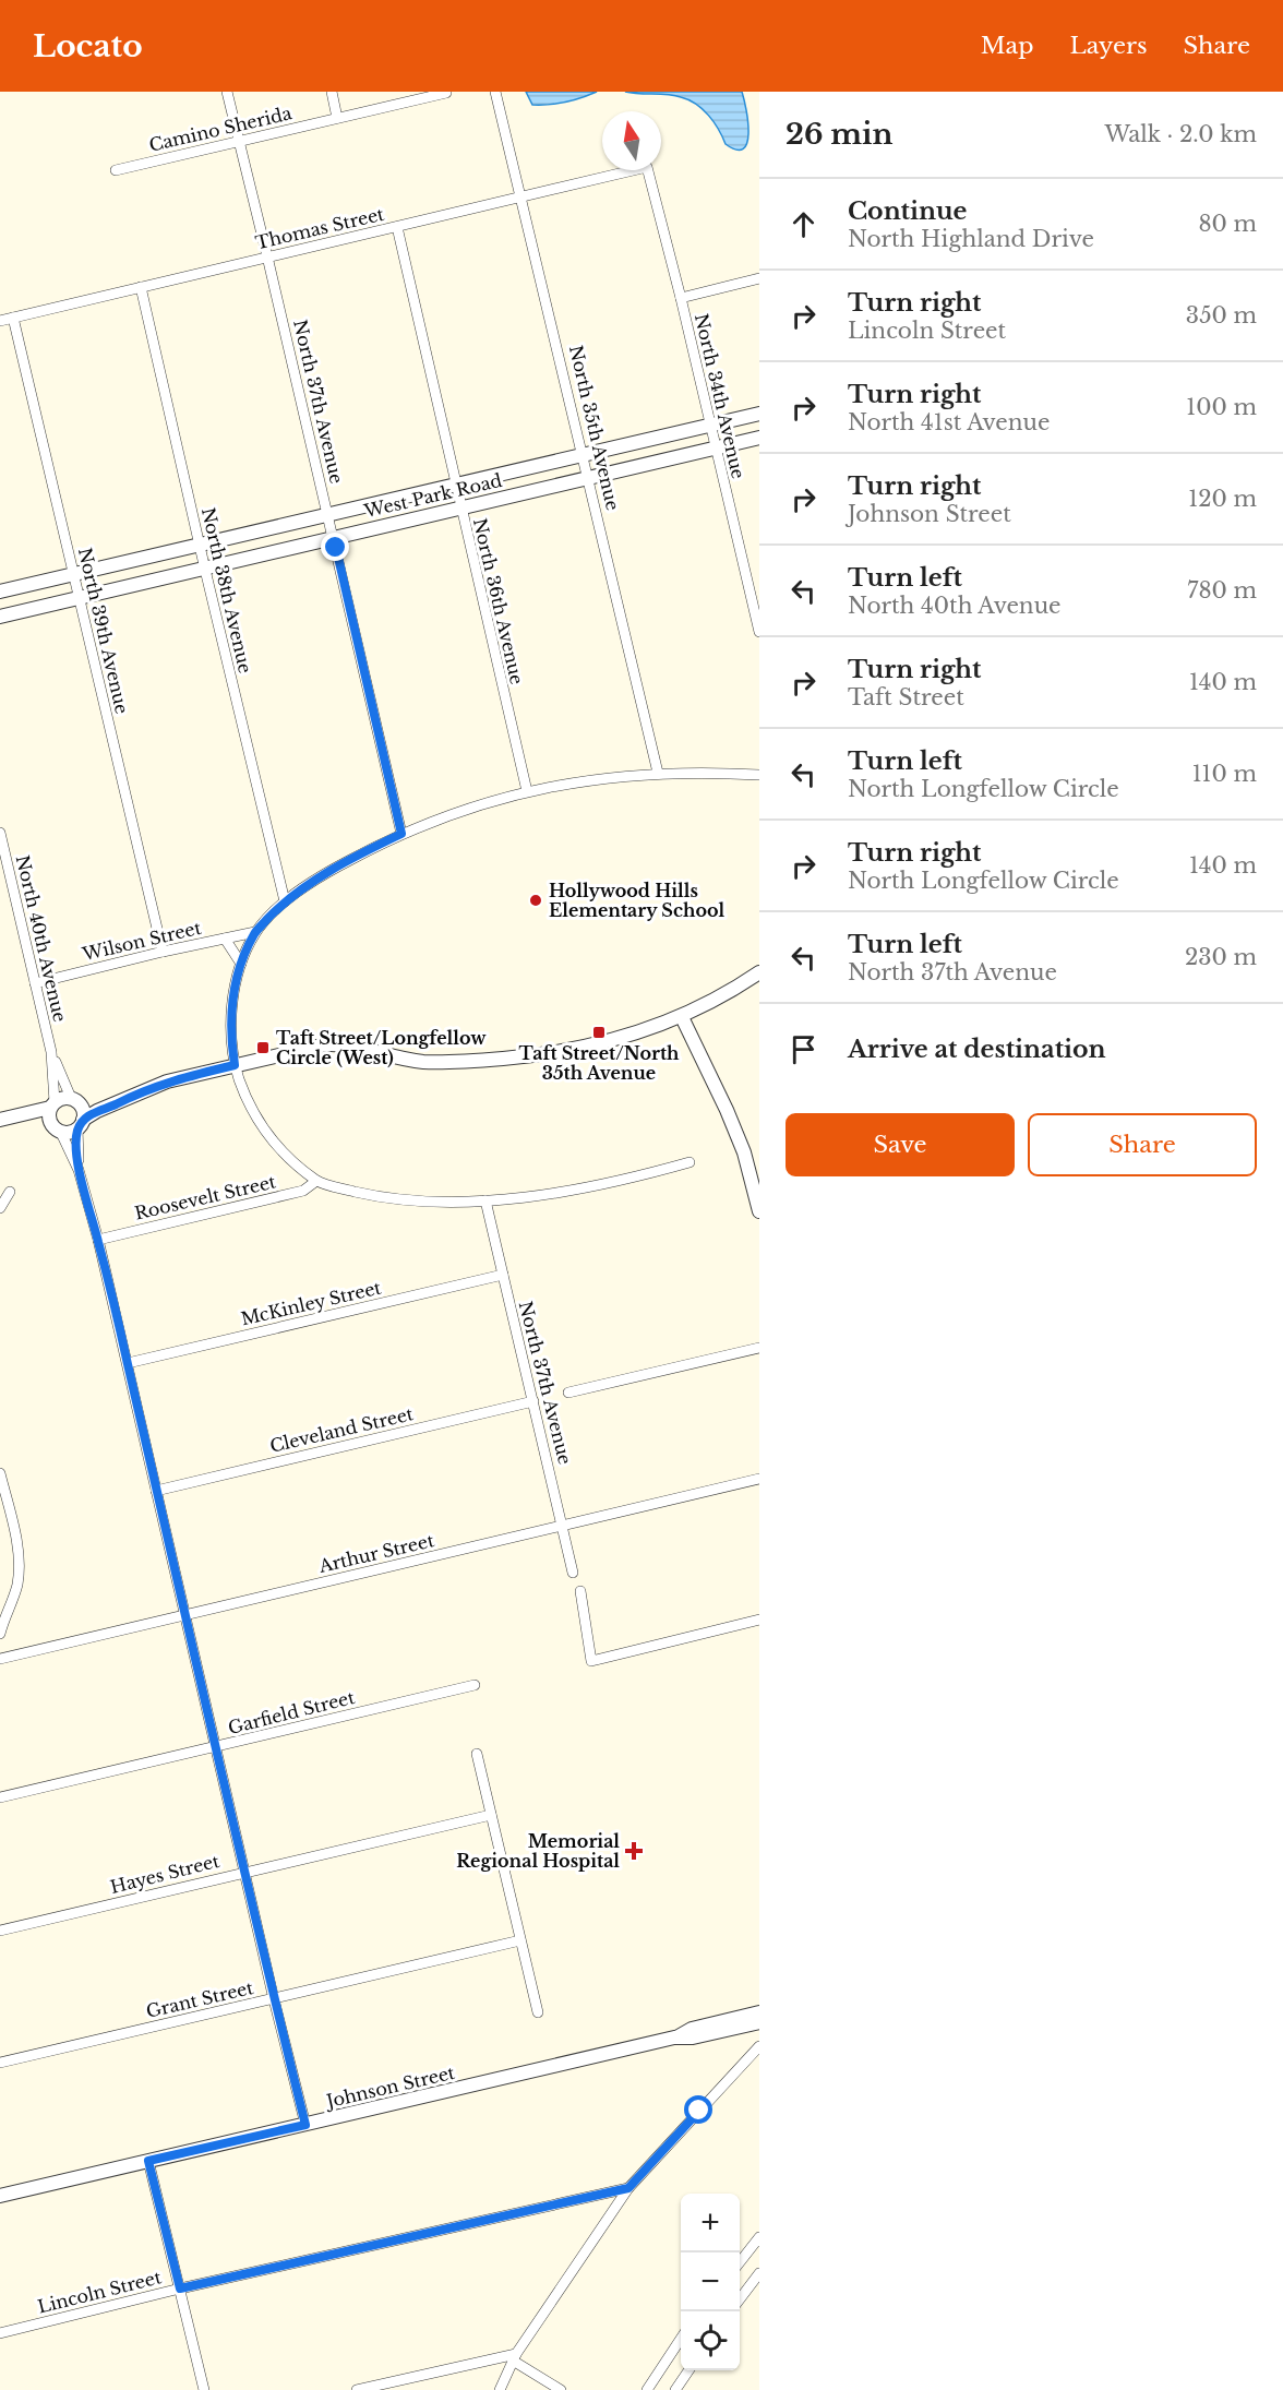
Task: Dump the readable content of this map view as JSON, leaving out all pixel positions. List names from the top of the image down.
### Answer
{
  "streets": {
    "street": [
      "Camino Sherida",
      "Thomas Street",
      "North 34th Avenue",
      "North 37th Avenue",
      "North 35th Avenue",
      "West Park Road",
      "North 38th Avenue",
      "North 36th Avenue",
      "North 39th Avenue",
      "North 40th Avenue",
      "Wilson Street",
      "Roosevelt Street",
      "McKinley Street",
      "Cleveland Street",
      "Arthur Street",
      "Garfield Street",
      "Hayes Street",
      "Grant Street",
      "Johnson Street",
      "Lincoln Street"
    ]
  },
  "crossings": [
    ["Camino Sherida", "North 37th Avenue"],
    ["Thomas Street", "North 37th Avenue"],
    ["Thomas Street", "North 35th Avenue"],
    ["Thomas Street", "North 38th Avenue"],
    ["Thomas Street", "North 36th Avenue"],
    ["Thomas Street", "North 39th Avenue"],
    ["North 34th Avenue", "West Park Road"],
    ["North 37th Avenue", "West Park Road"],
    ["North 37th Avenue", "McKinley Street"],
    ["North 37th Avenue", "Cleveland Street"],
    ["North 37th Avenue", "Arthur Street"],
    ["North 35th Avenue", "West Park Road"],
    ["West Park Road", "North 38th Avenue"],
    ["West Park Road", "North 36th Avenue"],
    ["West Park Road", "North 39th Avenue"],
    ["North 39th Avenue", "Wilson Street"],
    ["North 40th Avenue", "Wilson Street"]
  ],
  "places": {
    "other": ["Hollywood Hills Elementary School"],
    "transit": ["Taft Street/North 35th Avenue", "Taft Street/Longfellow Circle (West)"],
    "health": ["Memorial Regional Hospital"]
  },
  "north": "top",
  "page": {
    "header": "Locato",
    "nav": ["Map", "Layers", "Share"],
    "heading": ["26 min", "Walk · 2.0 km"],
    "list": [
      ["Continue", "North Highland Drive", "80 m"],
      ["Turn right", "Lincoln Street", "350 m"],
      ["Turn right", "North 41st Avenue", "100 m"],
      ["Turn right", "Johnson Street", "120 m"],
      ["Turn left", "North 40th Avenue", "780 m"],
      ["Turn right", "Taft Street", "140 m"],
      ["Turn left", "North Longfellow Circle", "110 m"],
      ["Turn right", "North Longfellow Circle", "140 m"],
      ["Turn left", "North 37th Avenue", "230 m"],
      "Arrive at destination"
    ],
    "buttons": ["Save", "Share"],
    "map_buttons": ["+", "−"]
  }
}
